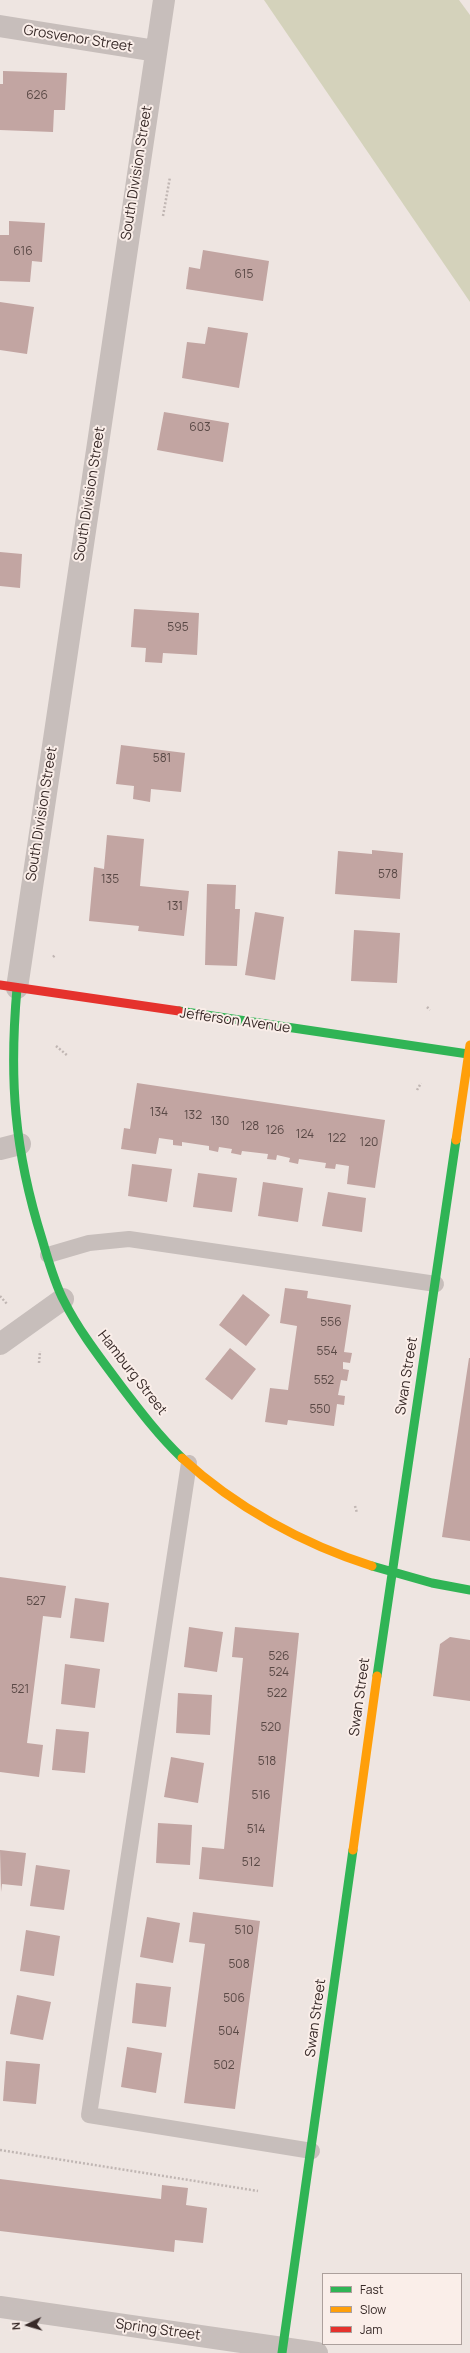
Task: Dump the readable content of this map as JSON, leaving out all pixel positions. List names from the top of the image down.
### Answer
{
  "streets": {
    "main road": ["Jefferson Avenue", "Hamburg Street", "Swan Street"],
    "street": ["Grosvenor Street", "South Division Street", "Spring Street"]
  },
  "crossings": [
    ["Grosvenor Street", "South Division Street"],
    ["South Division Street", "Jefferson Avenue"],
    ["South Division Street", "Hamburg Street"],
    ["Jefferson Avenue", "Hamburg Street"],
    ["Jefferson Avenue", "Swan Street"],
    ["Hamburg Street", "Swan Street"],
    ["Swan Street", "Spring Street"]
  ],
  "house_numbers": [
    "626",
    "616",
    "615",
    "603",
    "595",
    "581",
    "578",
    "135",
    "131",
    "134",
    "132",
    "130",
    "128",
    "126",
    "124",
    "122",
    "120",
    "556",
    "554",
    "552",
    "550",
    "527",
    "526",
    "524",
    "521",
    "522",
    "520",
    "518",
    "516",
    "514",
    "512",
    "510",
    "508",
    "506",
    "504",
    "502"
  ],
  "legend": ["Fast", "Slow", "Jam"],
  "north": "left"
}
